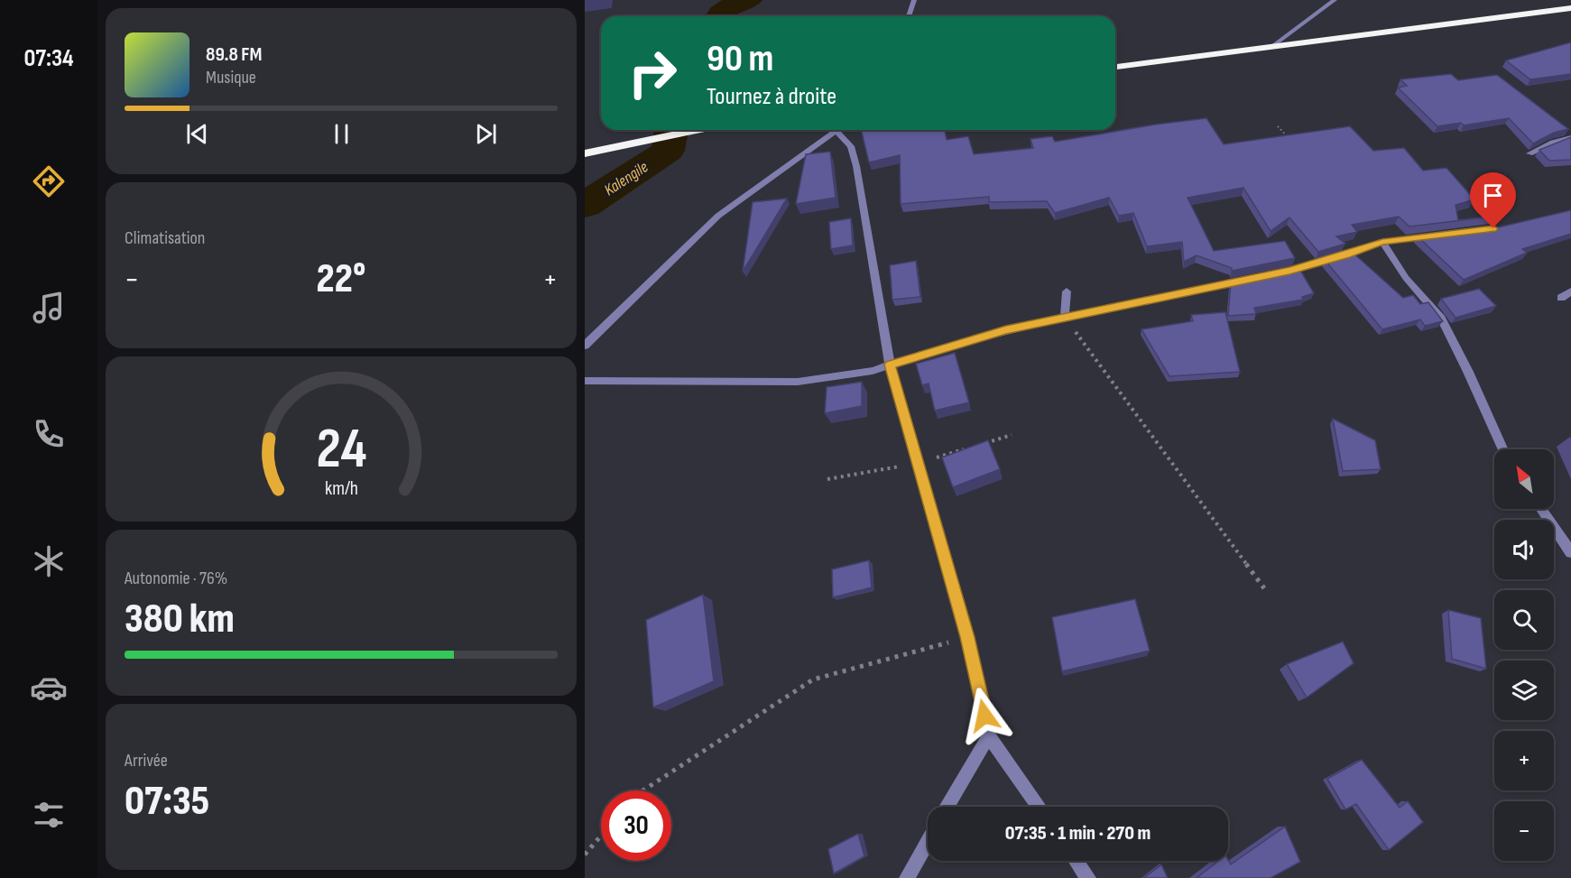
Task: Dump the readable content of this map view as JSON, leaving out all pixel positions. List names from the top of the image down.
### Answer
{
  "water": ["Kalengile"],
  "north": "top left",
  "page": {
    "tabs": "07:34",
    "turn": ["90 m", "Tournez à droite"],
    "song": ["89.8 FM", "Musique"],
    "tile": [
      "Climatisation",
      ["Autonomie · 76%", "380 km"],
      ["Arrivée", "07:35"]
    ],
    "heat": ["−", "22°", "+"],
    "map_buttons": ["+", "−"],
    "limit": "30",
    "trip": "07:35 · 1 min · 270 m",
    "gauge": ["24", "km/h"]
  }
}
